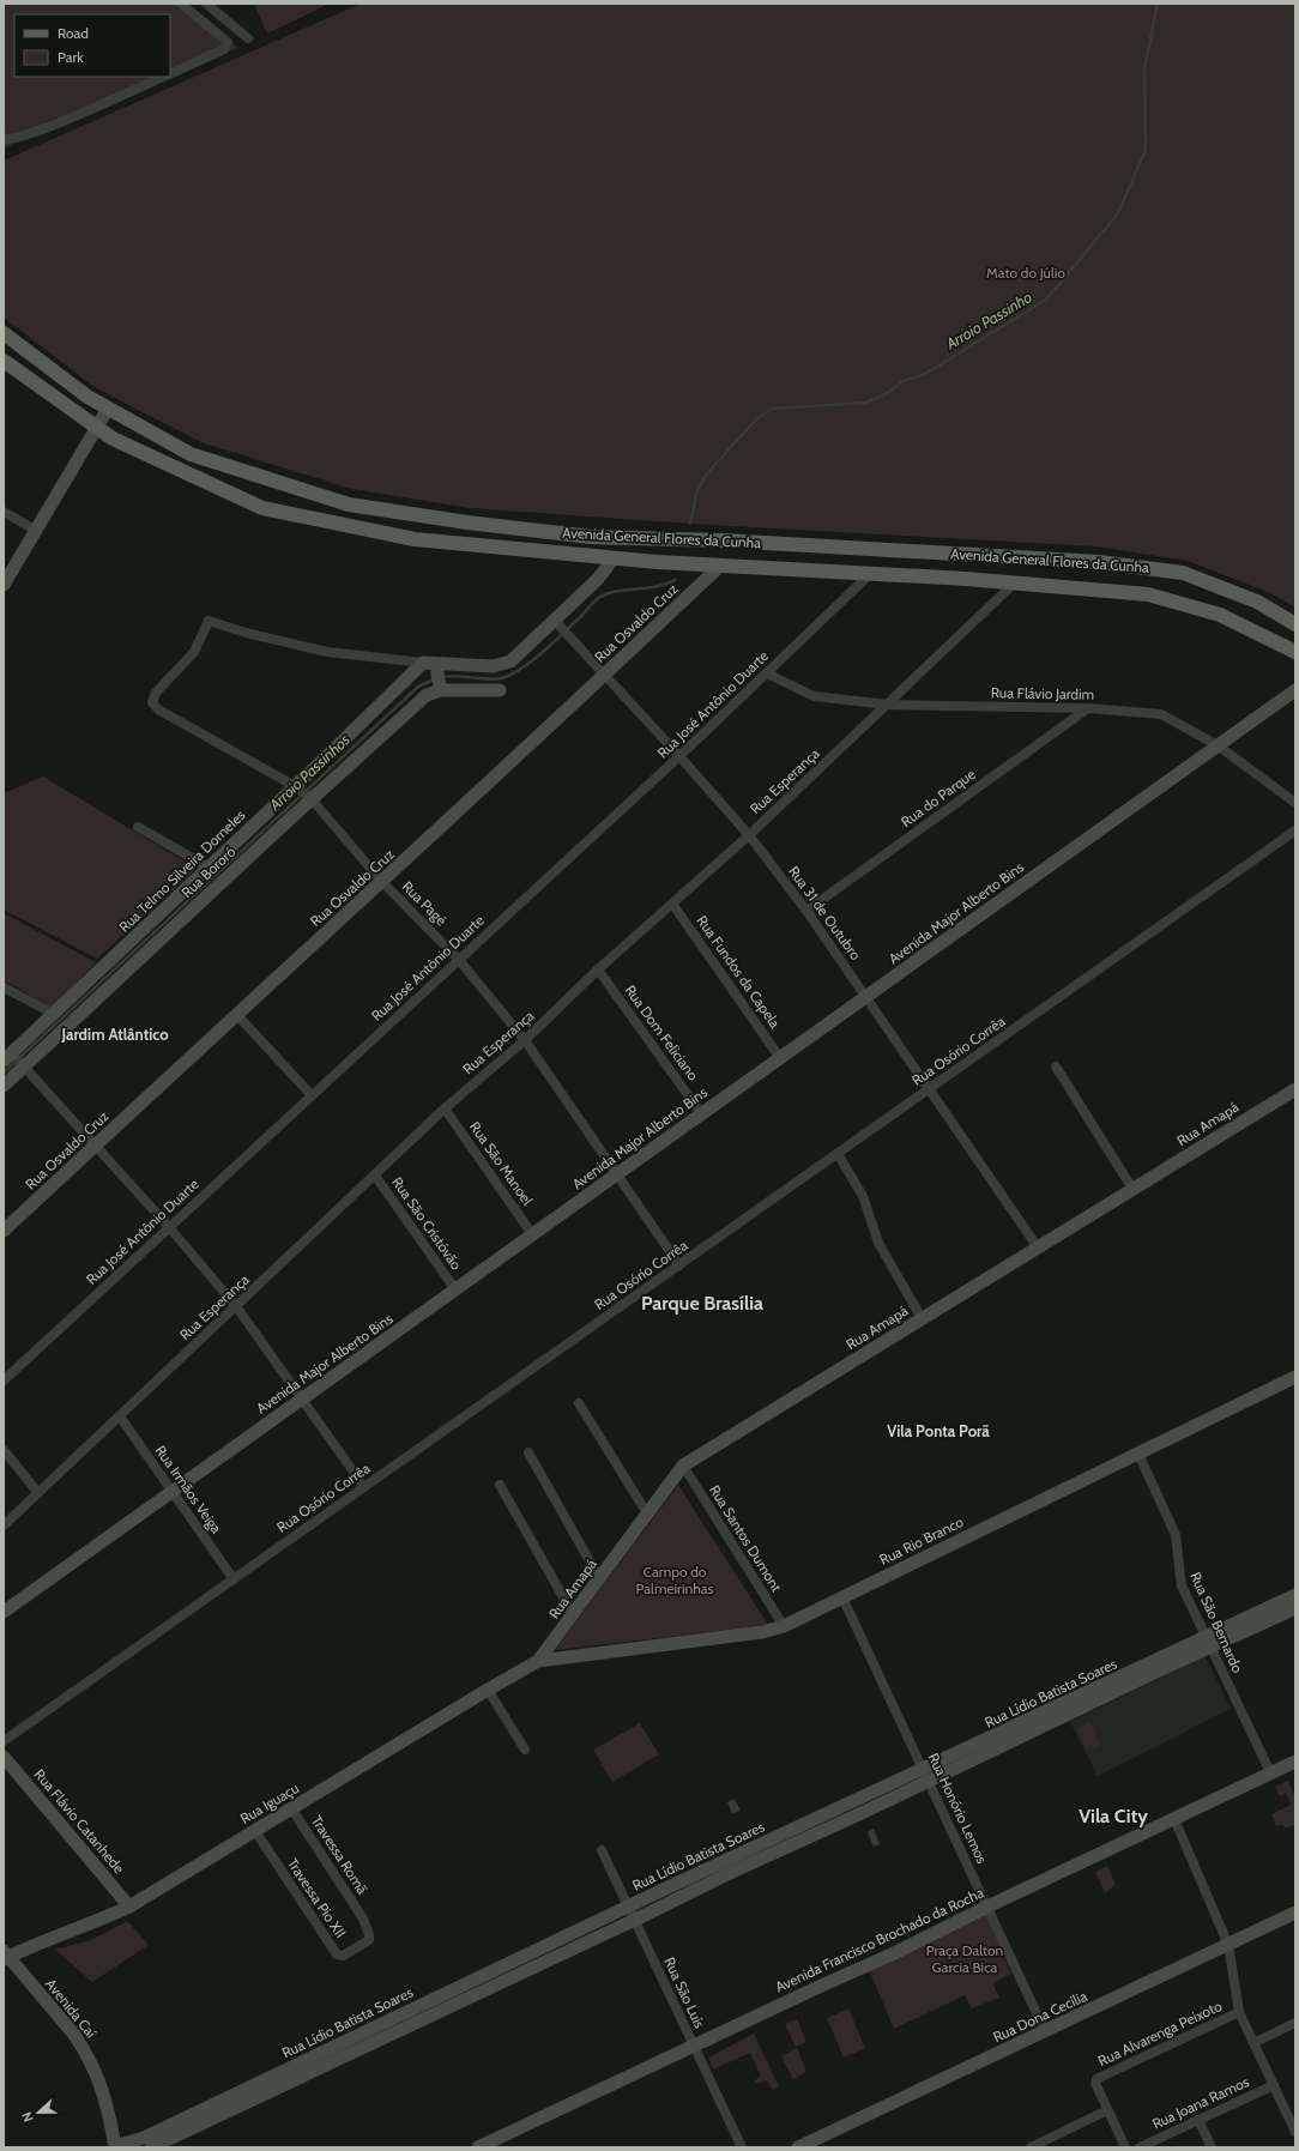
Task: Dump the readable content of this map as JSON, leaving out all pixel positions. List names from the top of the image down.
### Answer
{
  "streets": {
    "main road": ["Avenida General Flores da Cunha"],
    "street": [
      "Rua Osvaldo Cruz",
      "Rua Flávio Jardim",
      "Rua José Antônio Duarte",
      "Rua Esperança",
      "Rua do Parque",
      "Rua Telmo Silveira Dorneles",
      "Rua Bororó",
      "Rua Pagé",
      "Rua 31 de Outubro",
      "Avenida Major Alberto Bins",
      "Rua Fundos da Capela",
      "Rua Dom Feliciano",
      "Rua Osório Corrêa",
      "Rua Amapá",
      "Rua São Manoel",
      "Rua São Cristóvão",
      "Rua Irmãos Veiga",
      "Rua Santos Dumont",
      "Rua Rio Branco",
      "Rua São Bernardo",
      "Rua Lídio Batista Soares",
      "Rua Iguaçu",
      "Rua Honório Lemos",
      "Rua Flávio Catanhede",
      "Travessa Romã",
      "Travessa Pio XII",
      "Avenida Francisco Brochado da Rocha",
      "Rua São Luís",
      "Avenida Caí",
      "Rua Dona Cecília",
      "Rua Alvarenga Peixoto",
      "Rua Joana Ramos"
    ]
  },
  "crossings": [
    ["Avenida General Flores da Cunha", "Rua Osvaldo Cruz"],
    ["Avenida General Flores da Cunha", "Rua José Antônio Duarte"],
    ["Avenida General Flores da Cunha", "Rua Esperança"],
    ["Rua Osvaldo Cruz", "Rua Pagé"],
    ["Rua Osvaldo Cruz", "Rua 31 de Outubro"],
    ["Rua Flávio Jardim", "Rua José Antônio Duarte"],
    ["Rua Flávio Jardim", "Rua Esperança"],
    ["Rua Flávio Jardim", "Rua do Parque"],
    ["Rua Flávio Jardim", "Avenida Major Alberto Bins"],
    ["Rua José Antônio Duarte", "Rua Pagé"],
    ["Rua José Antônio Duarte", "Rua 31 de Outubro"],
    ["Rua Esperança", "Rua Pagé"],
    ["Rua Esperança", "Rua 31 de Outubro"],
    ["Rua Esperança", "Rua Fundos da Capela"],
    ["Rua Esperança", "Rua Dom Feliciano"],
    ["Rua Esperança", "Rua São Manoel"],
    ["Rua Esperança", "Rua São Cristóvão"],
    ["Rua Esperança", "Rua Irmãos Veiga"],
    ["Rua do Parque", "Rua 31 de Outubro"],
    ["Rua Telmo Silveira Dorneles", "Rua Pagé"],
    ["Rua Bororó", "Rua Pagé"],
    ["Rua Pagé", "Avenida Major Alberto Bins"],
    ["Rua Pagé", "Rua Osório Corrêa"],
    ["Rua 31 de Outubro", "Avenida Major Alberto Bins"],
    ["Rua 31 de Outubro", "Rua Osório Corrêa"],
    ["Rua 31 de Outubro", "Rua Amapá"],
    ["Avenida Major Alberto Bins", "Rua Fundos da Capela"],
    ["Avenida Major Alberto Bins", "Rua Dom Feliciano"],
    ["Avenida Major Alberto Bins", "Rua São Manoel"],
    ["Avenida Major Alberto Bins", "Rua São Cristóvão"],
    ["Avenida Major Alberto Bins", "Rua Irmãos Veiga"],
    ["Rua Osório Corrêa", "Rua Irmãos Veiga"],
    ["Rua Amapá", "Rua Santos Dumont"],
    ["Rua Amapá", "Rua Rio Branco"],
    ["Rua Amapá", "Rua Iguaçu"],
    ["Rua Santos Dumont", "Rua Rio Branco"],
    ["Rua Rio Branco", "Rua São Bernardo"],
    ["Rua Rio Branco", "Rua Iguaçu"],
    ["Rua Rio Branco", "Rua Honório Lemos"],
    ["Rua São Bernardo", "Rua Lídio Batista Soares"],
    ["Rua São Bernardo", "Avenida Francisco Brochado da Rocha"],
    ["Rua Lídio Batista Soares", "Rua Honório Lemos"],
    ["Rua Lídio Batista Soares", "Rua São Luís"],
    ["Rua Lídio Batista Soares", "Avenida Caí"],
    ["Rua Iguaçu", "Rua Flávio Catanhede"],
    ["Rua Iguaçu", "Travessa Romã"],
    ["Rua Iguaçu", "Travessa Pio XII"],
    ["Rua Iguaçu", "Avenida Caí"],
    ["Rua Honório Lemos", "Avenida Francisco Brochado da Rocha"],
    ["Rua Honório Lemos", "Rua Dona Cecília"],
    ["Travessa Romã", "Travessa Pio XII"],
    ["Avenida Francisco Brochado da Rocha", "Rua São Luís"]
  ],
  "districts": [
    "Jardim Atlântico",
    "Parque Brasília",
    "Vila Ponta Porã",
    "Vila City"
  ],
  "water": ["Arroio Passinho", "Arroio Passinhos"],
  "parks": ["Mato do Júlio", "Campo do Palmeirinhas", "Praça Dalton Garcia Bica"],
  "legend": ["Road", "Park"],
  "north": "left"
}
